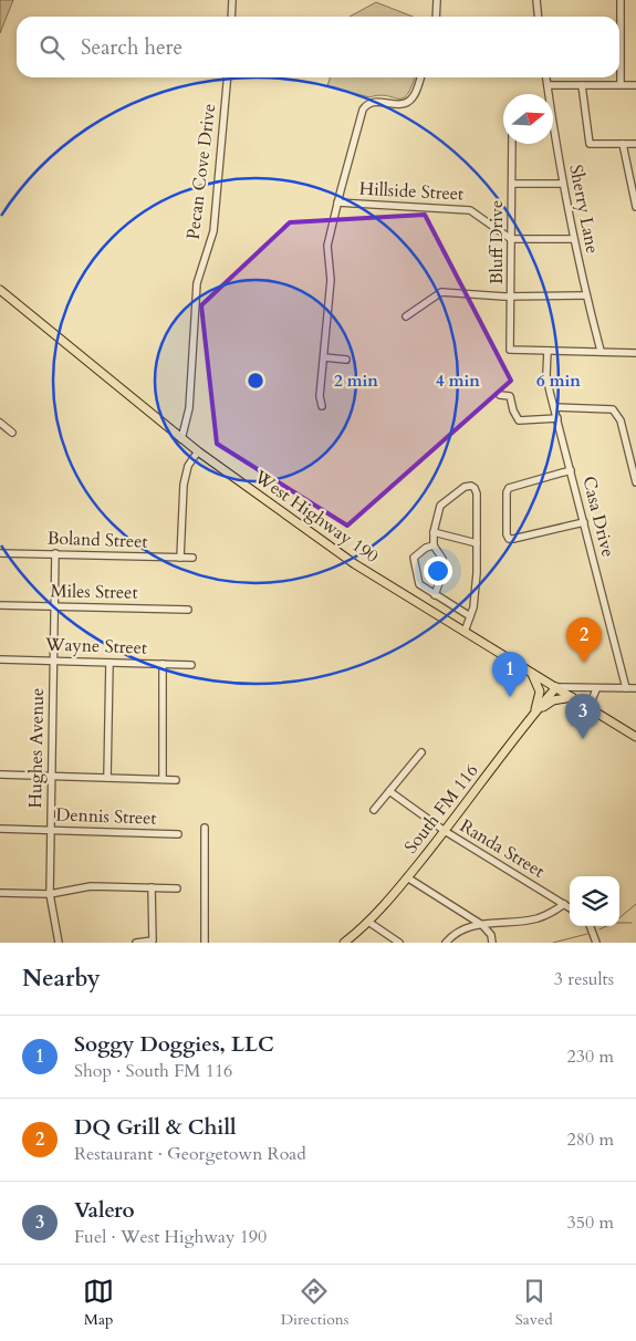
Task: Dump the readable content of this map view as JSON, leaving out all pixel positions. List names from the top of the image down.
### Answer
{
  "streets": {
    "main road": ["West Highway 190", "South FM 116"],
    "street": [
      "Pecan Cove Drive",
      "Hillside Street",
      "Sherry Lane",
      "Bluff Drive",
      "Casa Drive",
      "Boland Street",
      "Miles Street",
      "Wayne Street",
      "Hughes Avenue",
      "Dennis Street",
      "Randa Street"
    ]
  },
  "crossings": [
    ["Pecan Cove Drive", "West Highway 190"],
    ["Hillside Street", "Bluff Drive"],
    ["Bluff Drive", "Casa Drive"],
    ["West Highway 190", "South FM 116"],
    ["Boland Street", "Hughes Avenue"],
    ["Miles Street", "Hughes Avenue"],
    ["Wayne Street", "Hughes Avenue"],
    ["Hughes Avenue", "Dennis Street"],
    ["South FM 116", "Randa Street"]
  ],
  "north": "right",
  "page": {
    "search": "Search here",
    "pins": ["2", "1", "3"],
    "heading": ["Nearby", "3 results"],
    "list": [
      {
        "mark": "1",
        "name": "Soggy Doggies, LLC",
        "note": "Shop · South FM 116",
        "value": "230 m"
      },
      {
        "mark": "2",
        "name": "DQ Grill & Chill",
        "note": "Restaurant · Georgetown Road",
        "value": "280 m"
      },
      {
        "mark": "3",
        "name": "Valero",
        "note": "Fuel · West Highway 190",
        "value": "350 m"
      }
    ],
    "nav": ["Map", "Directions", "Saved"]
  },
  "rings": ["2 min", "4 min", "6 min"]
}
